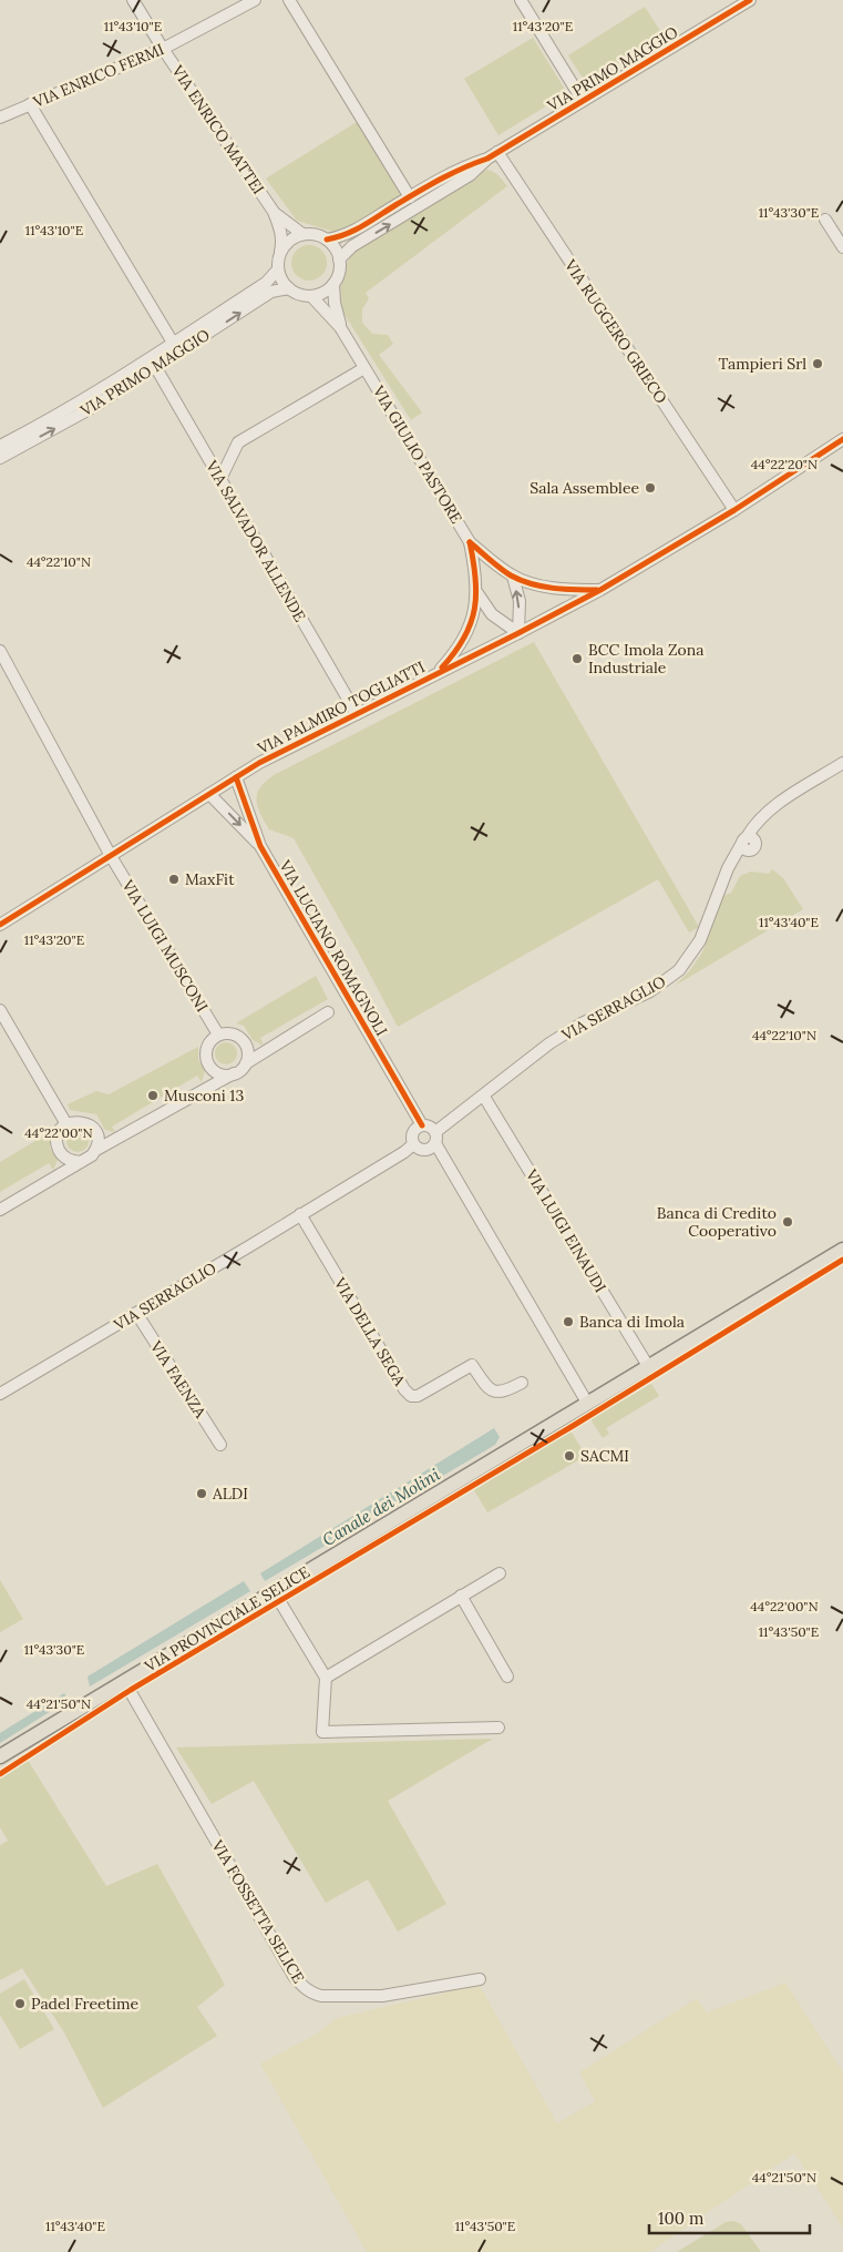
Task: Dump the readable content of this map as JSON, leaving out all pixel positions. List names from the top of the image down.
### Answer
{
  "streets": {
    "main road": ["VIA PROVINCIALE SELICE"],
    "street": [
      "VIA PRIMO MAGGIO",
      "VIA ENRICO FERMI",
      "VIA ENRICO MATTEI",
      "VIA RUGGERO GRIECO",
      "VIA GIULIO PASTORE",
      "VIA SALVADOR ALLENDE",
      "VIA PALMIRO TOGLIATTI",
      "VIA LUIGI MUSCONI",
      "VIA LUCIANO ROMAGNOLI",
      "VIA SERRAGLIO",
      "VIA LUIGI EINAUDI",
      "VIA DELLA SEGA",
      "VIA FAENZA",
      "VIA FOSSETTA SELICE"
    ]
  },
  "crossings": [
    ["VIA PRIMO MAGGIO", "VIA ENRICO MATTEI"],
    ["VIA PRIMO MAGGIO", "VIA RUGGERO GRIECO"],
    ["VIA PRIMO MAGGIO", "VIA GIULIO PASTORE"],
    ["VIA PRIMO MAGGIO", "VIA SALVADOR ALLENDE"],
    ["VIA ENRICO FERMI", "VIA ENRICO MATTEI"],
    ["VIA ENRICO MATTEI", "VIA GIULIO PASTORE"],
    ["VIA RUGGERO GRIECO", "VIA PALMIRO TOGLIATTI"],
    ["VIA GIULIO PASTORE", "VIA PALMIRO TOGLIATTI"],
    ["VIA SALVADOR ALLENDE", "VIA PALMIRO TOGLIATTI"],
    ["VIA PALMIRO TOGLIATTI", "VIA LUIGI MUSCONI"],
    ["VIA PALMIRO TOGLIATTI", "VIA LUCIANO ROMAGNOLI"],
    ["VIA LUCIANO ROMAGNOLI", "VIA SERRAGLIO"],
    ["VIA SERRAGLIO", "VIA LUIGI EINAUDI"],
    ["VIA SERRAGLIO", "VIA DELLA SEGA"],
    ["VIA SERRAGLIO", "VIA FAENZA"],
    ["VIA LUIGI EINAUDI", "VIA PROVINCIALE SELICE"],
    ["VIA PROVINCIALE SELICE", "VIA FOSSETTA SELICE"]
  ],
  "water": ["Canale dei Molini"],
  "places": [
    "Tampieri Srl",
    "Sala Assemblee",
    "BCC Imola Zona Industriale",
    "MaxFit",
    "Musconi 13",
    "Banca di Credito Cooperativo",
    "Banca di Imola",
    "SACMI",
    "ALDI",
    "Padel Freetime"
  ],
  "scale_bar": "100 m",
  "coordinates": [
    "11°43'10\"E",
    "11°43'20\"E",
    "11°43'30\"E",
    "44°22'20\"N",
    "44°22'10\"N",
    "11°43'40\"E",
    "44°22'00\"N",
    "11°43'50\"E",
    "44°21'50\"N"
  ]
}
